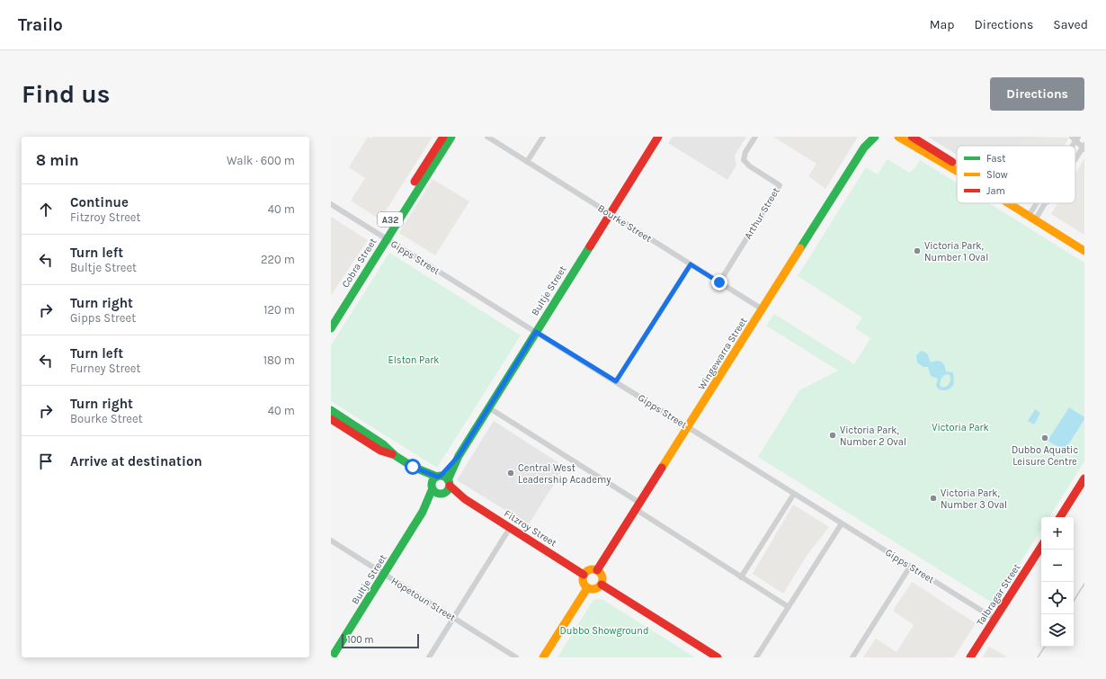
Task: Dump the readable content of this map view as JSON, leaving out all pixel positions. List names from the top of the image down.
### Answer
{
  "streets": {
    "main road": [
      "A32",
      "Cobra Street",
      "Bultje Street",
      "Wingewarra Street",
      "Fitzroy Street",
      "Talbragar Street"
    ],
    "street": [
      "Arthur Street",
      "Bourke Street",
      "Gipps Street",
      "Hopetoun Street"
    ]
  },
  "crossings": [
    ["Arthur Street", "Bourke Street"],
    ["Bourke Street", "Bultje Street"],
    ["Bourke Street", "Wingewarra Street"],
    ["Gipps Street", "Cobra Street"],
    ["Gipps Street", "Bultje Street"],
    ["Gipps Street", "Wingewarra Street"],
    ["Gipps Street", "Talbragar Street"],
    ["Bultje Street", "Fitzroy Street"],
    ["Bultje Street", "Hopetoun Street"],
    ["Wingewarra Street", "Fitzroy Street"]
  ],
  "parks": ["Elston Park", "Victoria Park", "Dubbo Showground"],
  "places": [
    "Victoria Park, Number 1 Oval",
    "Victoria Park, Number 2 Oval",
    "Dubbo Aquatic Leisure Centre",
    "Central West Leadership Academy",
    "Victoria Park, Number 3 Oval"
  ],
  "legend": ["Fast", "Slow", "Jam"],
  "scale_bar": "100 m",
  "page": {
    "header": "Trailo",
    "nav": ["Map", "Directions", "Saved"],
    "buttons": "Directions",
    "title": "Find us",
    "heading": ["8 min", "Walk · 600 m"],
    "list": [
      ["Continue", "Fitzroy Street", "40 m"],
      ["Turn left", "Bultje Street", "220 m"],
      ["Turn right", "Gipps Street", "120 m"],
      ["Turn left", "Furney Street", "180 m"],
      ["Turn right", "Bourke Street", "40 m"],
      "Arrive at destination"
    ],
    "map_buttons": ["+", "−"],
    "scale": "100 m"
  }
}
